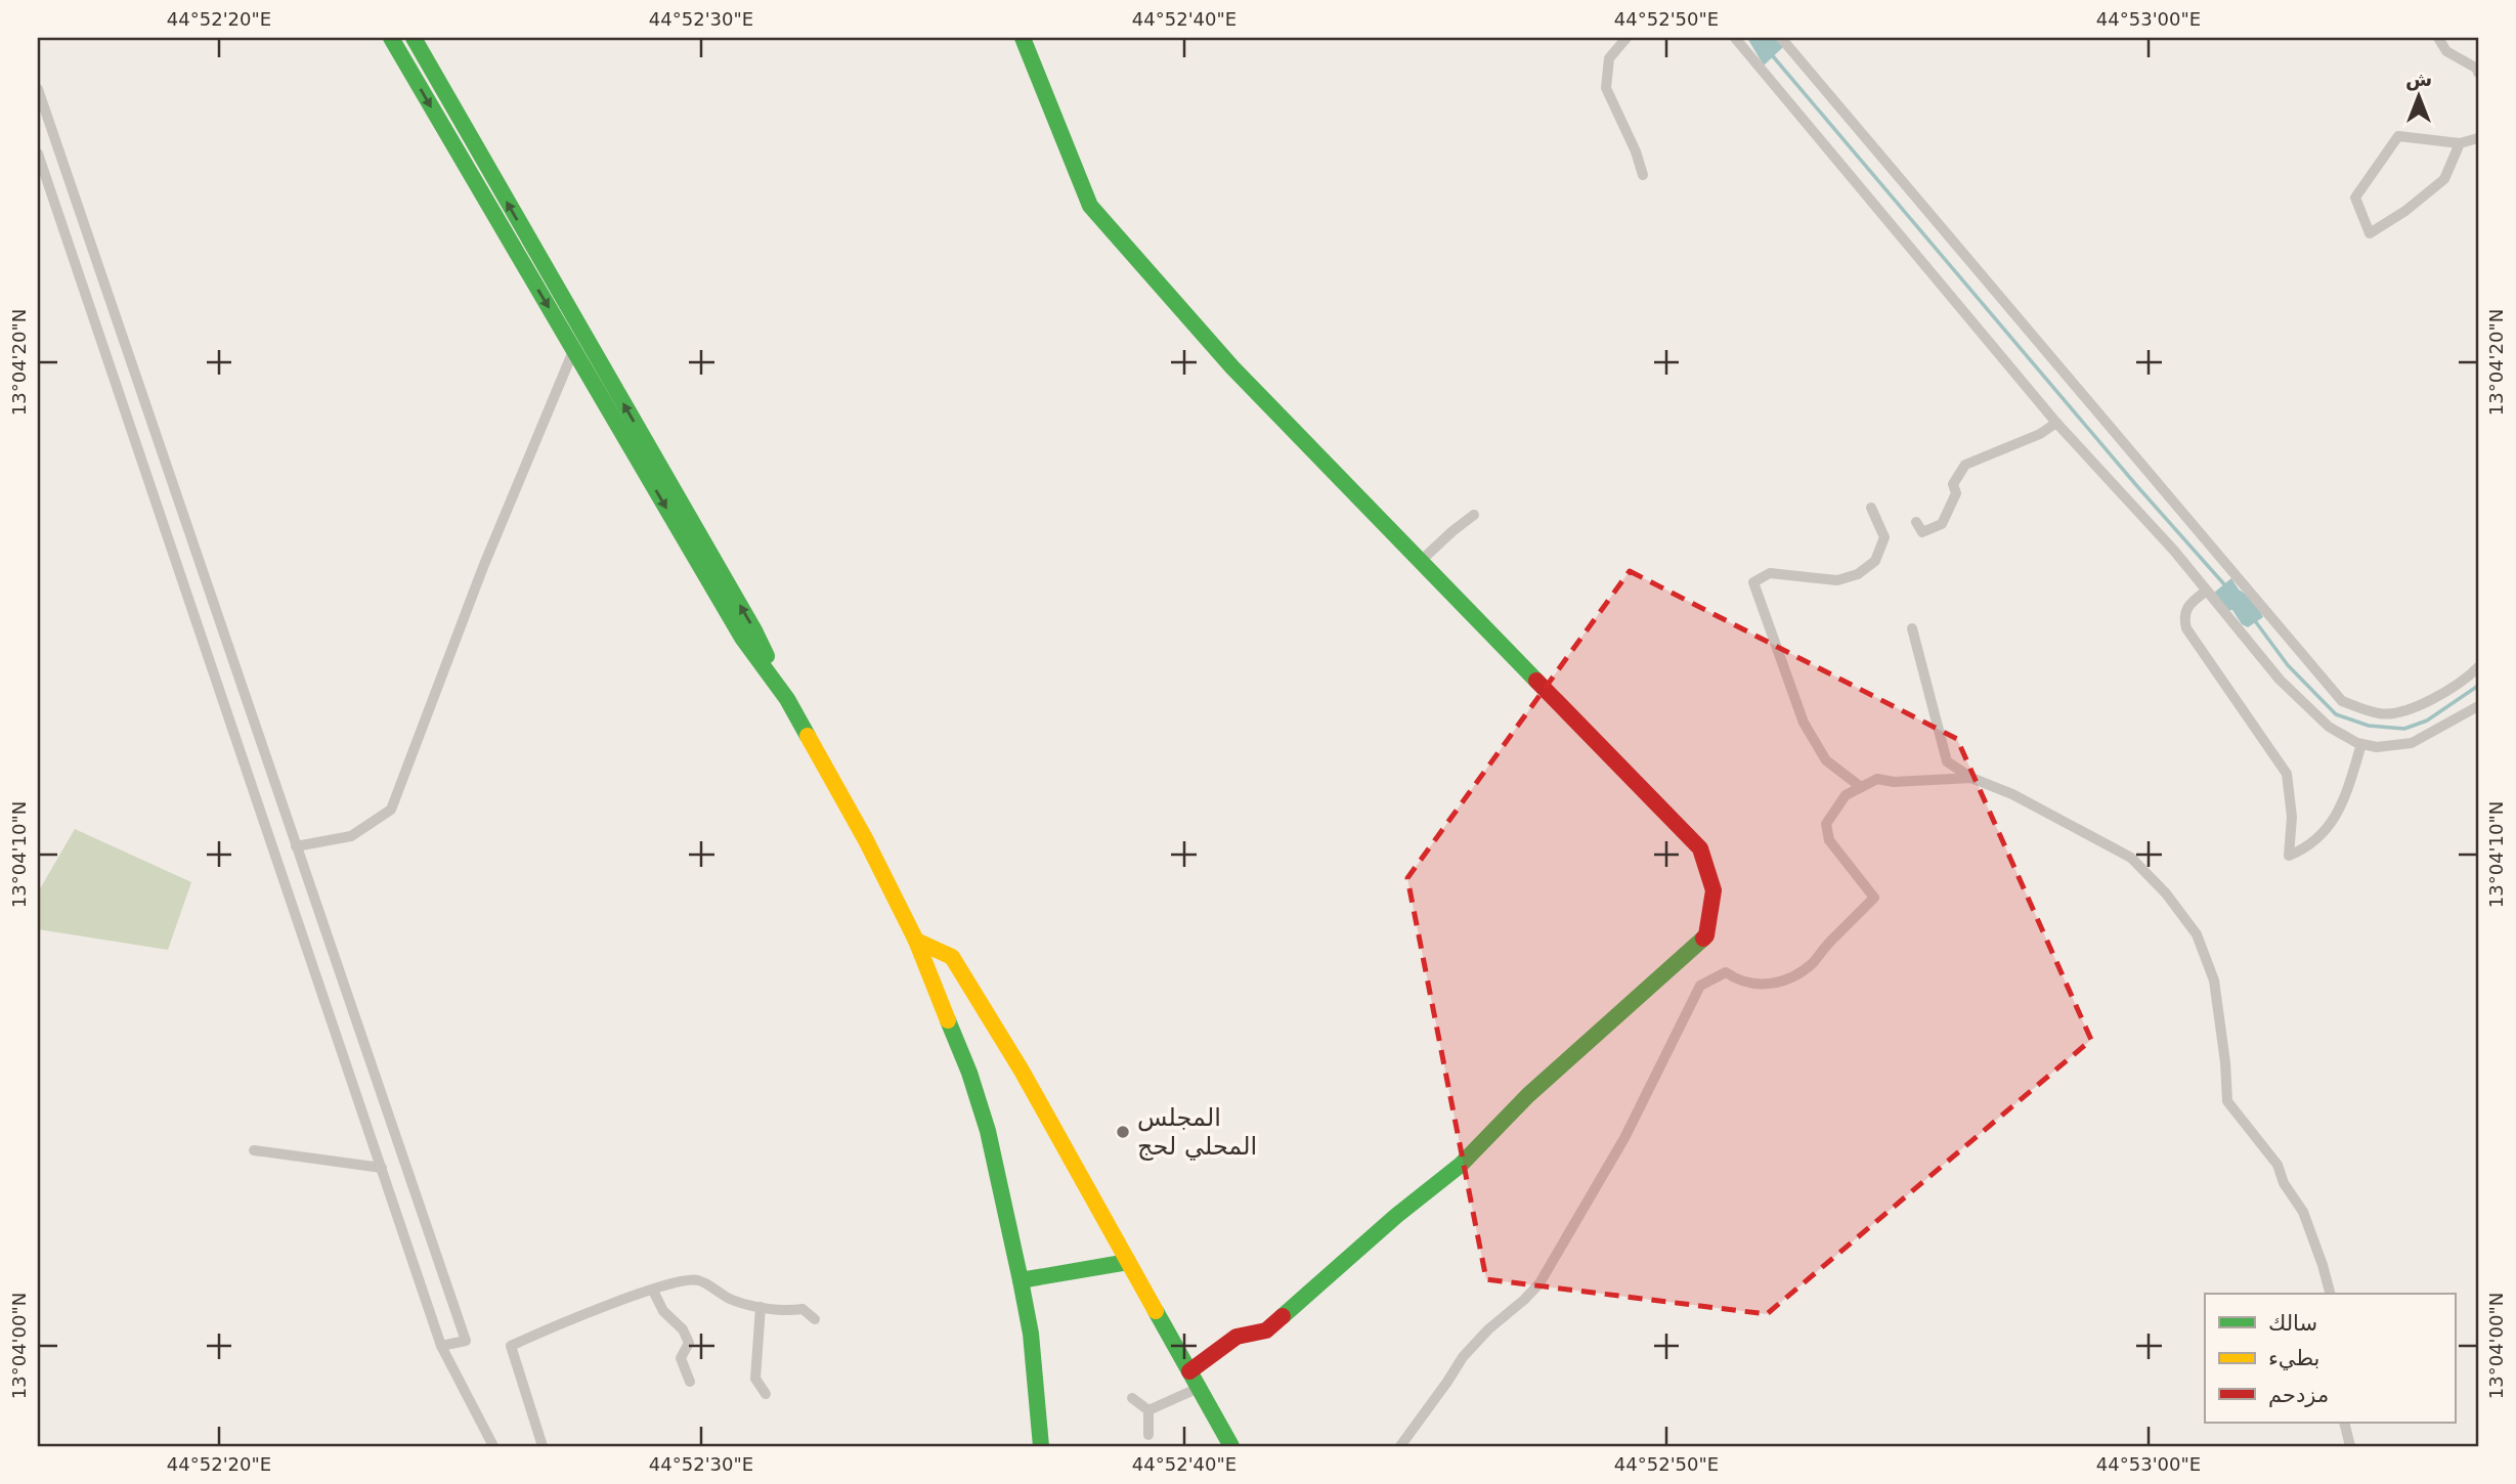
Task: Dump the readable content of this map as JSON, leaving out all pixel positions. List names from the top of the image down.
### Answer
{
  "places": ["المجلس المحلي لحج"],
  "legend": ["سالك", "بطيء", "مزدحم"],
  "north": "top",
  "coordinates": [
    "44°52'20\"E",
    "44°52'30\"E",
    "44°52'40\"E",
    "44°52'50\"E",
    "44°53'00\"E",
    "13°04'20\"N",
    "13°04'10\"N",
    "13°04'00\"N"
  ]
}
